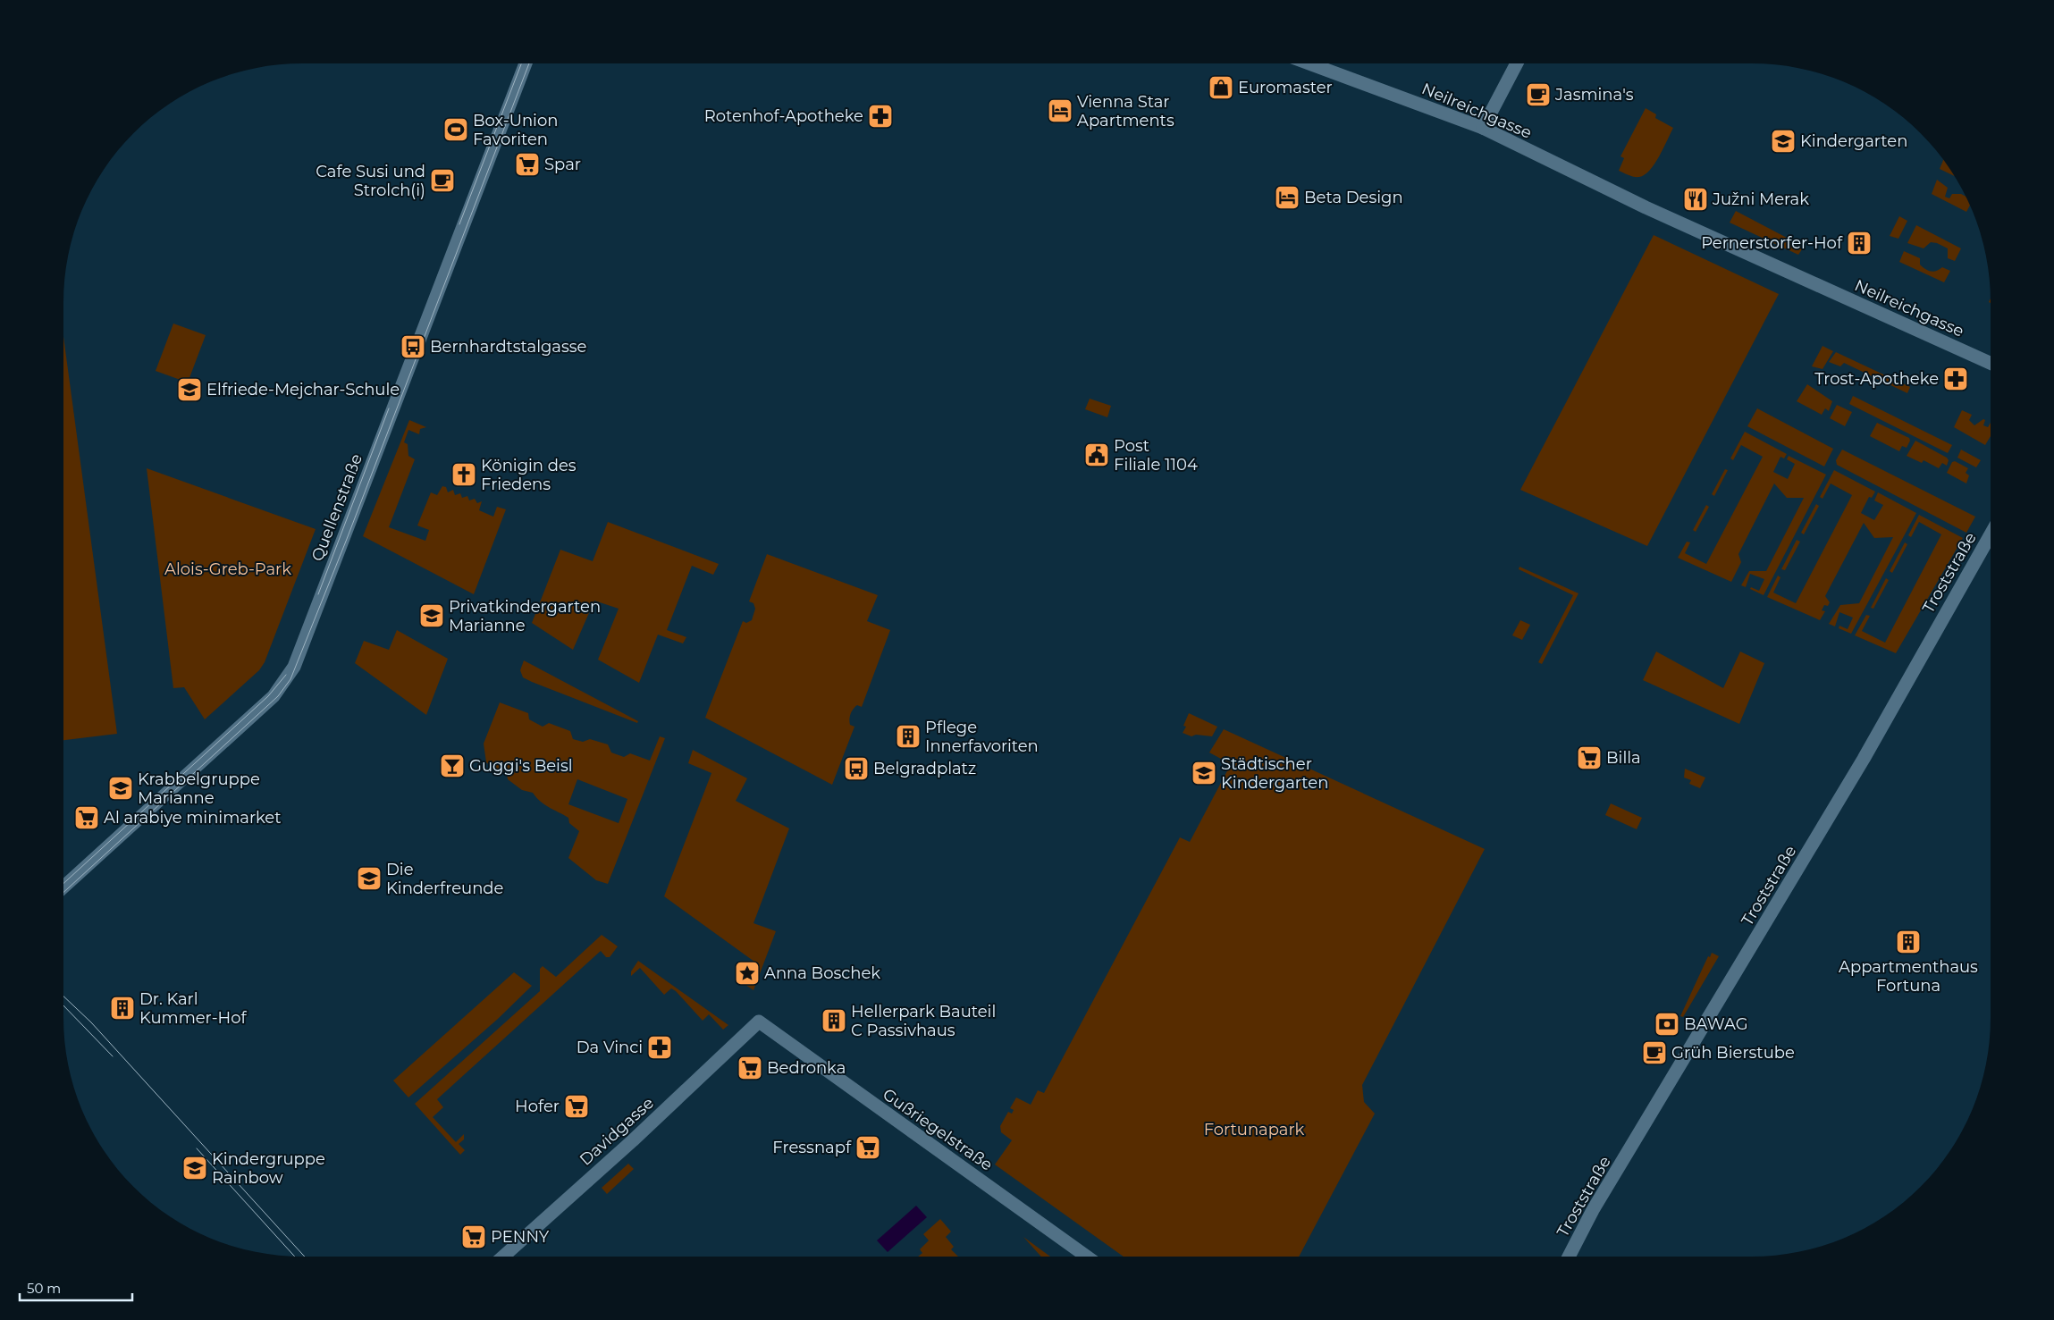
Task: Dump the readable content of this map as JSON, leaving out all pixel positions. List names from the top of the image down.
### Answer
{
  "streets": {
    "street": [
      "Neilreichgasse",
      "Quellenstraße",
      "Troststraße",
      "Gußriegelstraße",
      "Davidgasse"
    ]
  },
  "crossings": [
    ["Gußriegelstraße", "Davidgasse"]
  ],
  "parks": ["Alois-Greb-Park", "Fortunapark"],
  "places": {
    "shop": ["Euromaster"],
    "cafe": ["Jasmina's", "Cafe Susi und Strolch(i)", "Grüh Bierstube"],
    "hotel": ["Vienna Star Apartments", "Beta Design"],
    "pharmacy": ["Rotenhof-Apotheke", "Trost-Apotheke", "Da Vinci"],
    "sports": ["Box-Union Favoriten"],
    "school or university": [
      "Kindergarten",
      "Elfriede-Mejchar-Schule",
      "Privatkindergarten Marianne",
      "Städtischer Kindergarten",
      "Krabbelgruppe Marianne",
      "Die Kinderfreunde",
      "Kindergruppe Rainbow"
    ],
    "supermarket": [
      "Spar",
      "Billa",
      "Al arabiye minimarket",
      "Bedronka",
      "Hofer",
      "Fressnapf",
      "PENNY"
    ],
    "restaurant": ["Južni Merak"],
    "building": [
      "Pernerstorfer-Hof",
      "Pflege Innerfavoriten",
      "Appartmenthaus Fortuna",
      "Dr. Karl Kummer-Hof",
      "Hellerpark Bauteil C Passivhaus"
    ],
    "bus stop": ["Bernhardtstalgasse", "Belgradplatz"],
    "public building": ["Post Filiale 1104"],
    "church": ["Königin des Friedens"],
    "bar": ["Guggi's Beisl"],
    "place": ["Anna Boschek"],
    "bank": ["BAWAG"]
  },
  "scale_bar": "50 m"
}
